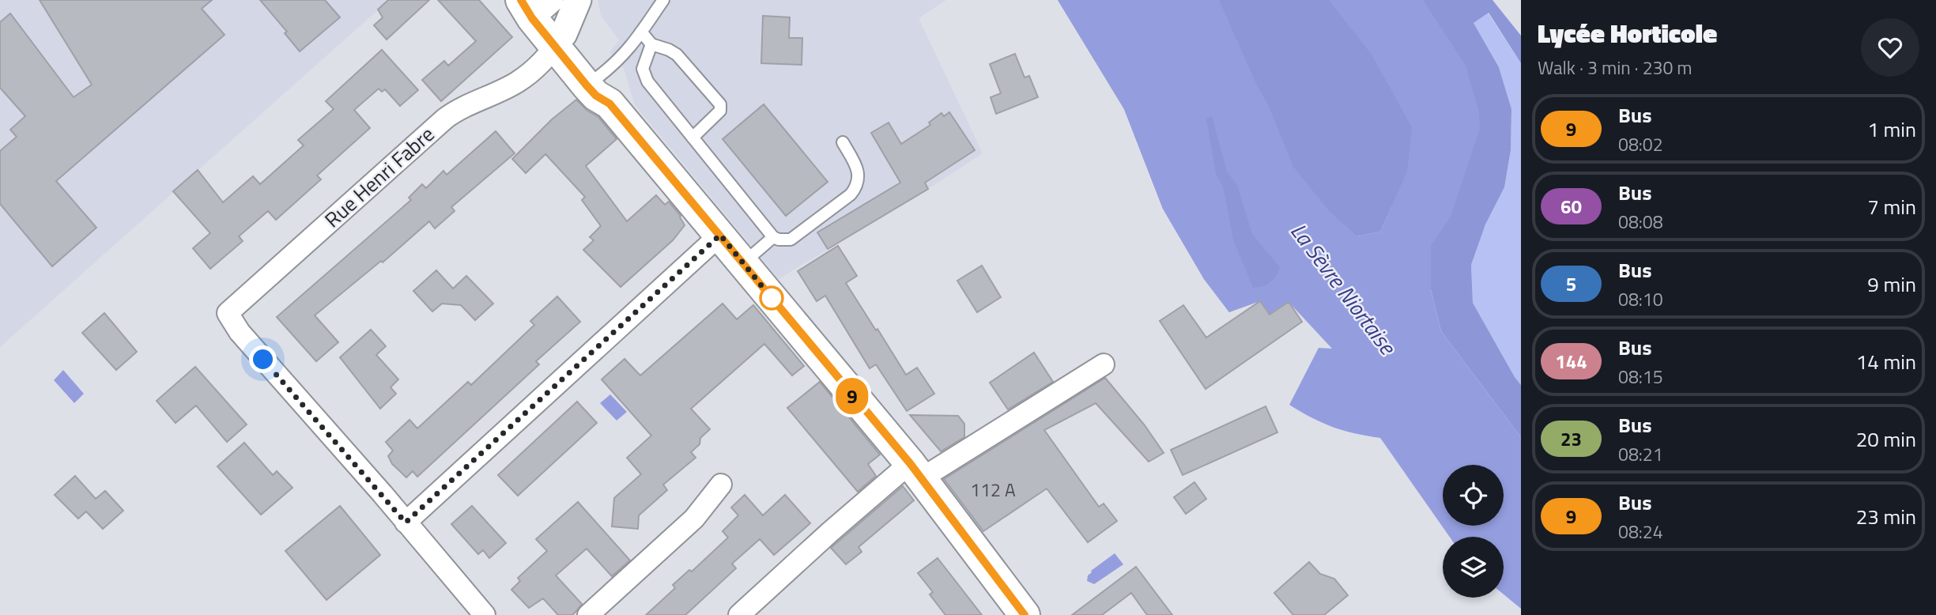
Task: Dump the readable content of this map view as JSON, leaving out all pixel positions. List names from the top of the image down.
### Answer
{
  "streets": {
    "street": ["Rue Henri Fabre"]
  },
  "water": ["La Sèvre Niortaise"],
  "lines": ["bus line 9"],
  "house_numbers": ["112 A"],
  "page": {
    "on_map": "9",
    "heading": ["Lycée Horticole", "Walk · 3 min · 230 m"],
    "list": [
      {
        "mark": "9",
        "name": "Bus",
        "note": "08:02",
        "value": "1 min"
      },
      {
        "mark": "60",
        "name": "Bus",
        "note": "08:08",
        "value": "7 min"
      },
      {
        "mark": "5",
        "name": "Bus",
        "note": "08:10",
        "value": "9 min"
      },
      {
        "mark": "144",
        "name": "Bus",
        "note": "08:15",
        "value": "14 min"
      },
      {
        "mark": "23",
        "name": "Bus",
        "note": "08:21",
        "value": "20 min"
      },
      {
        "mark": "9",
        "name": "Bus",
        "note": "08:24",
        "value": "23 min"
      }
    ]
  }
}
